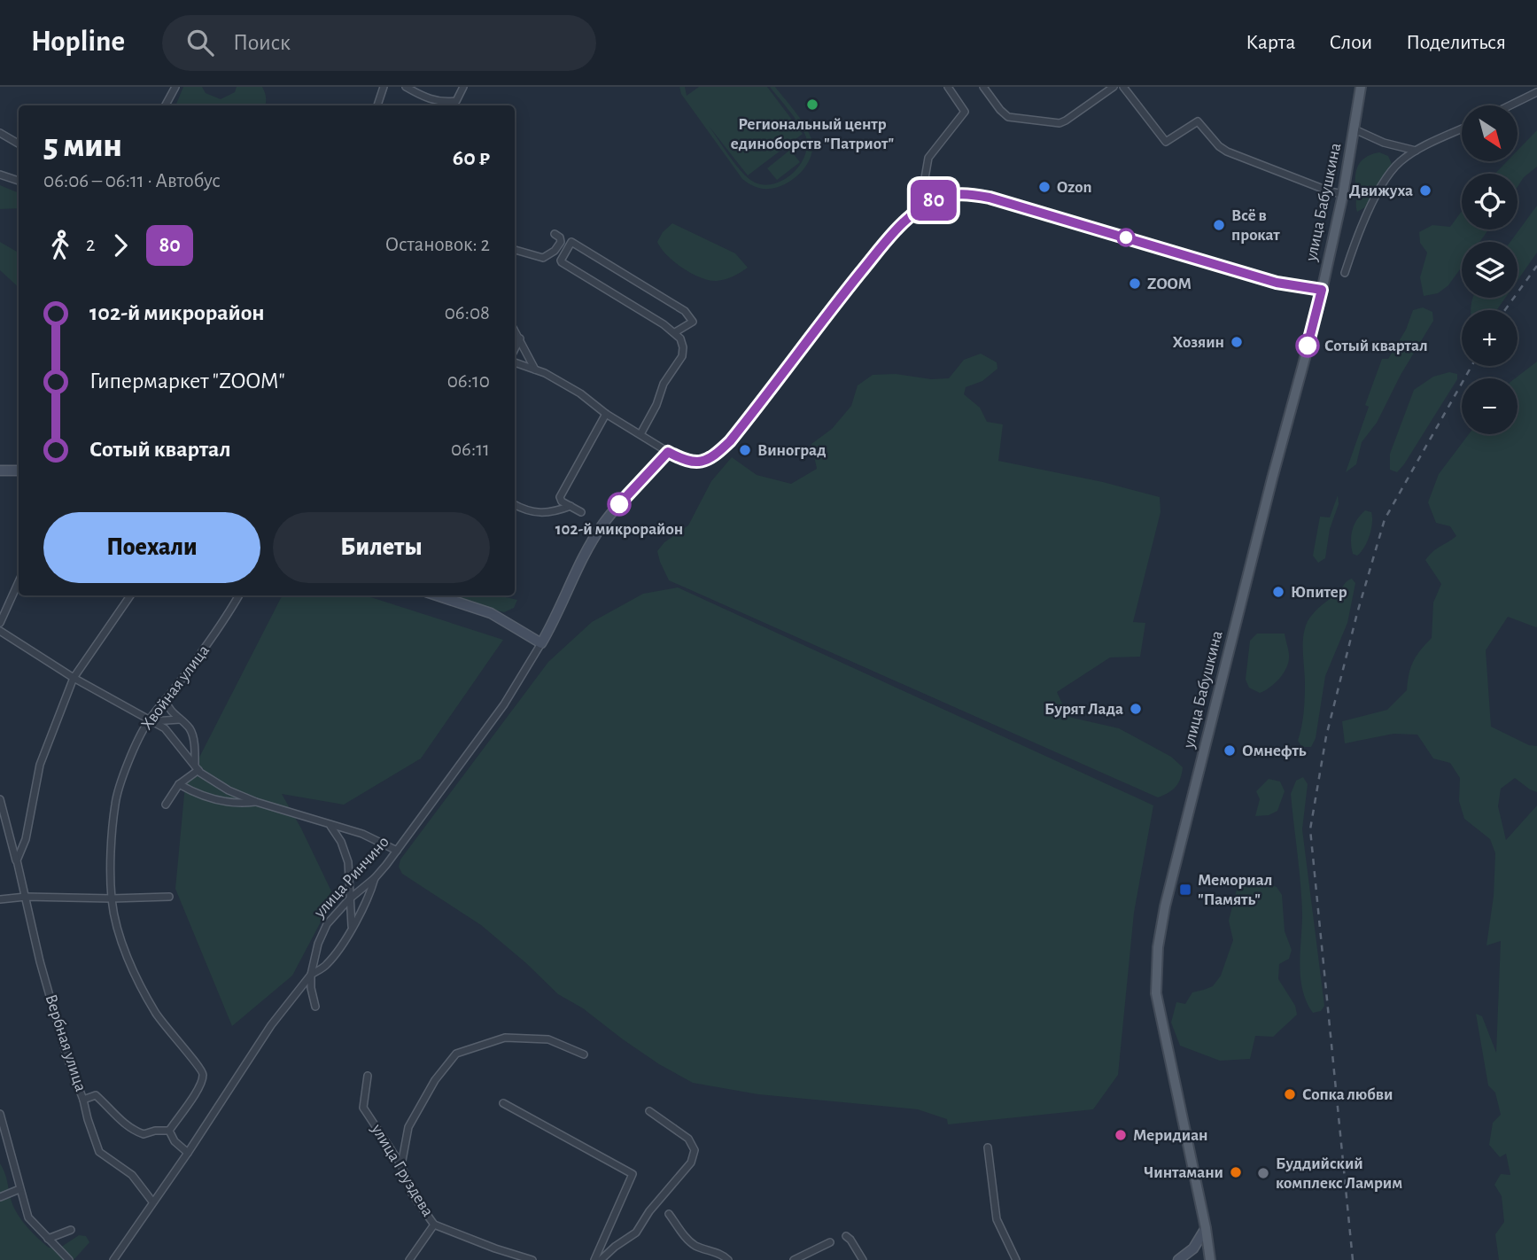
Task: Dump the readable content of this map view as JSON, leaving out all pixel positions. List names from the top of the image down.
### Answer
{
  "streets": {
    "main road": ["улица Бабушкина"],
    "street": [
      "Хвойная улица",
      "улица Ринчино",
      "Вербная улица",
      "улица Груздева"
    ]
  },
  "crossings": [
    ["улица Ринчино", "Вербная улица"]
  ],
  "places": {
    "other": [
      "Региональный центр единоборств \"Патриот\"",
      "Ozon",
      "Движуха",
      "Всё в прокат",
      "ZOOM",
      "Хозяин",
      "Сотый квартал",
      "Виноград",
      "102-й микрорайон",
      "Юпитер",
      "Бурят Лада",
      "Омнефть",
      "Сопка любви",
      "Меридиан",
      "Чинтамани",
      "Буддийский комплекс Ламрим"
    ],
    "transit": ["Мемориал \"Память\""]
  },
  "lines": ["bus line 80"],
  "north": "bottom right",
  "page": {
    "header": "Hopline",
    "search": "Поиск",
    "nav": ["Карта", "Слои", "Поделиться"],
    "on_map": "80",
    "map_buttons": ["+", "−"],
    "heading": ["5 мин", "06:06 – 06:11 · Автобус", "60 ₽"],
    "legs": ["2", "80", "Остановок: 2"],
    "list": [
      {
        "name": "102-й микрорайон",
        "value": "06:08"
      },
      {
        "name": "Гипермаркет \"ZOOM\"",
        "value": "06:10"
      },
      {
        "name": "Сотый квартал",
        "value": "06:11"
      }
    ],
    "buttons": ["Поехали", "Билеты"]
  }
}
